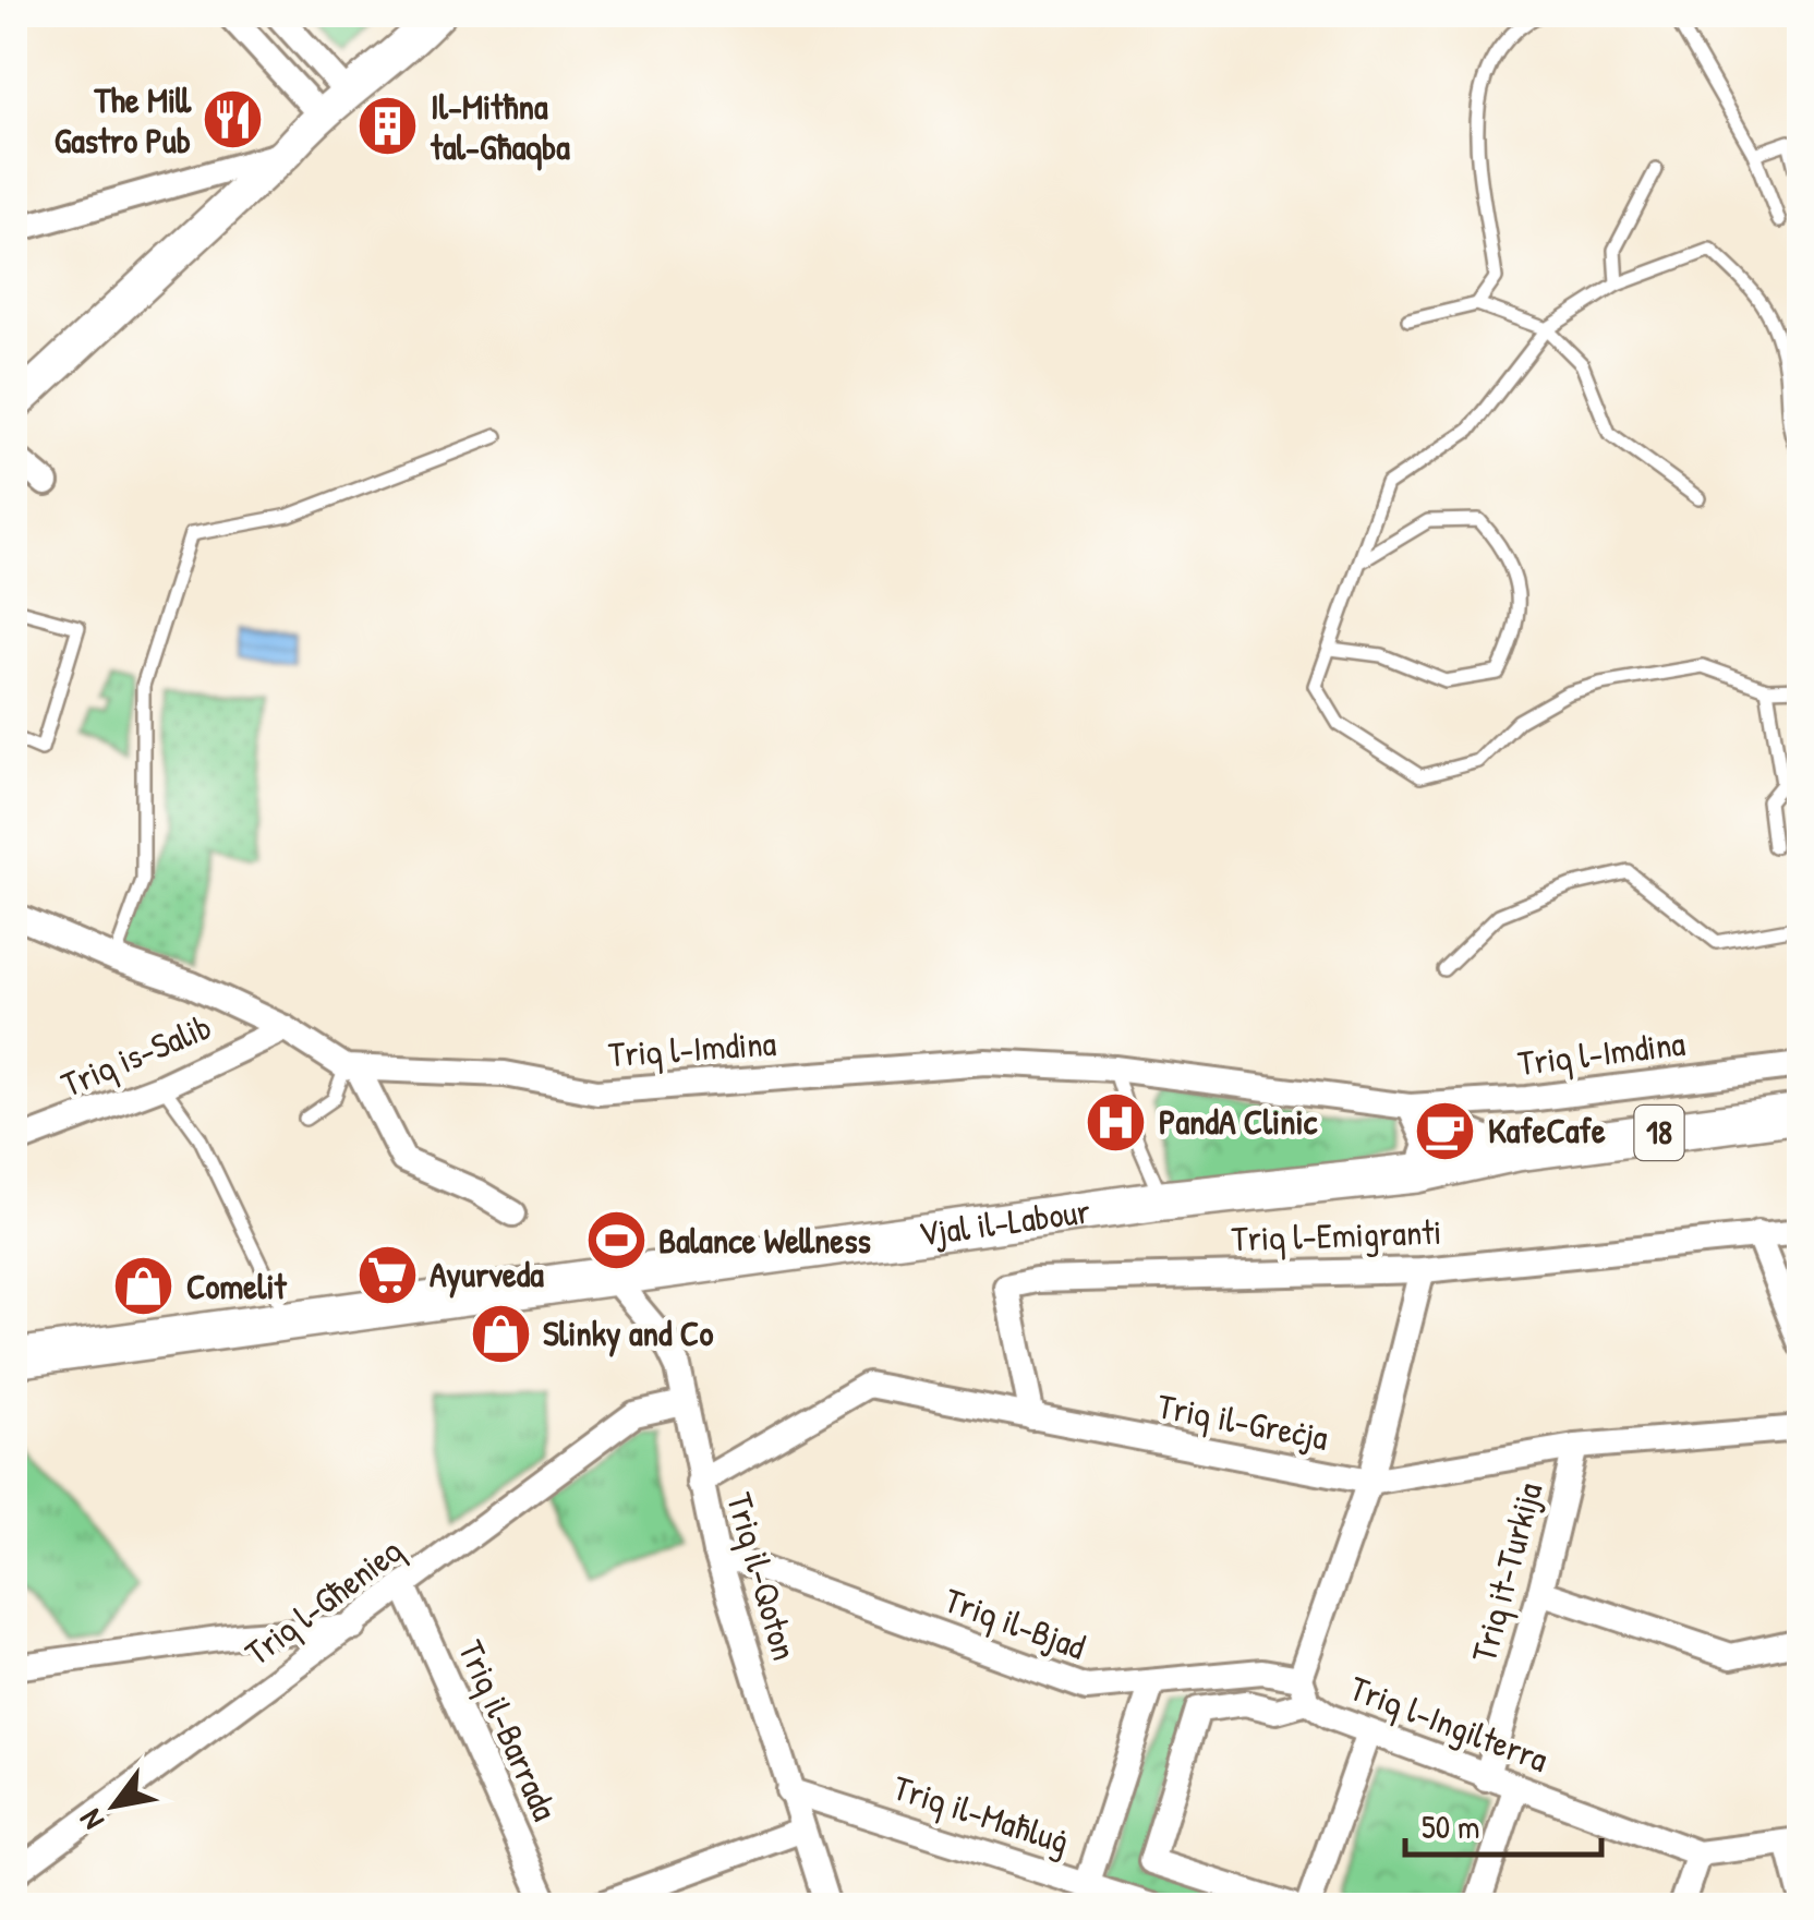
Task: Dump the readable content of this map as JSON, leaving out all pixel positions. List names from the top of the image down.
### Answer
{
  "streets": {
    "main road": ["18", "Vjal il-Labour"],
    "street": [
      "Triq l-Imdina",
      "Triq is-Salib",
      "Triq l-Emigranti",
      "Triq il-Greċja",
      "Triq it-Turkija",
      "Triq il-Qoton",
      "Triq l-Għenieq",
      "Triq il-Bjad",
      "Triq l-Ingilterra",
      "Triq il-Barrada",
      "Triq il-Maħluġ"
    ]
  },
  "crossings": [
    ["Triq l-Imdina", "Vjal il-Labour"],
    ["Vjal il-Labour", "Triq il-Qoton"],
    ["Triq l-Emigranti", "Triq il-Greċja"],
    ["Triq il-Greċja", "Triq it-Turkija"],
    ["Triq il-Greċja", "Triq il-Qoton"],
    ["Triq it-Turkija", "Triq l-Ingilterra"],
    ["Triq il-Qoton", "Triq l-Għenieq"],
    ["Triq il-Qoton", "Triq il-Bjad"],
    ["Triq il-Qoton", "Triq il-Maħluġ"],
    ["Triq l-Għenieq", "Triq il-Barrada"],
    ["Triq il-Bjad", "Triq l-Ingilterra"]
  ],
  "places": {
    "restaurant": ["The Mill Gastro Pub"],
    "building": ["Il-Mitħna tal-Għaqba"],
    "hospital": ["PandA Clinic"],
    "cafe": ["KafeCafe"],
    "sports": ["Balance Wellness"],
    "supermarket": ["Ayurveda"],
    "shop": ["Comelit", "Slinky and Co"]
  },
  "scale_bar": "50 m",
  "north": "bottom left"
}
